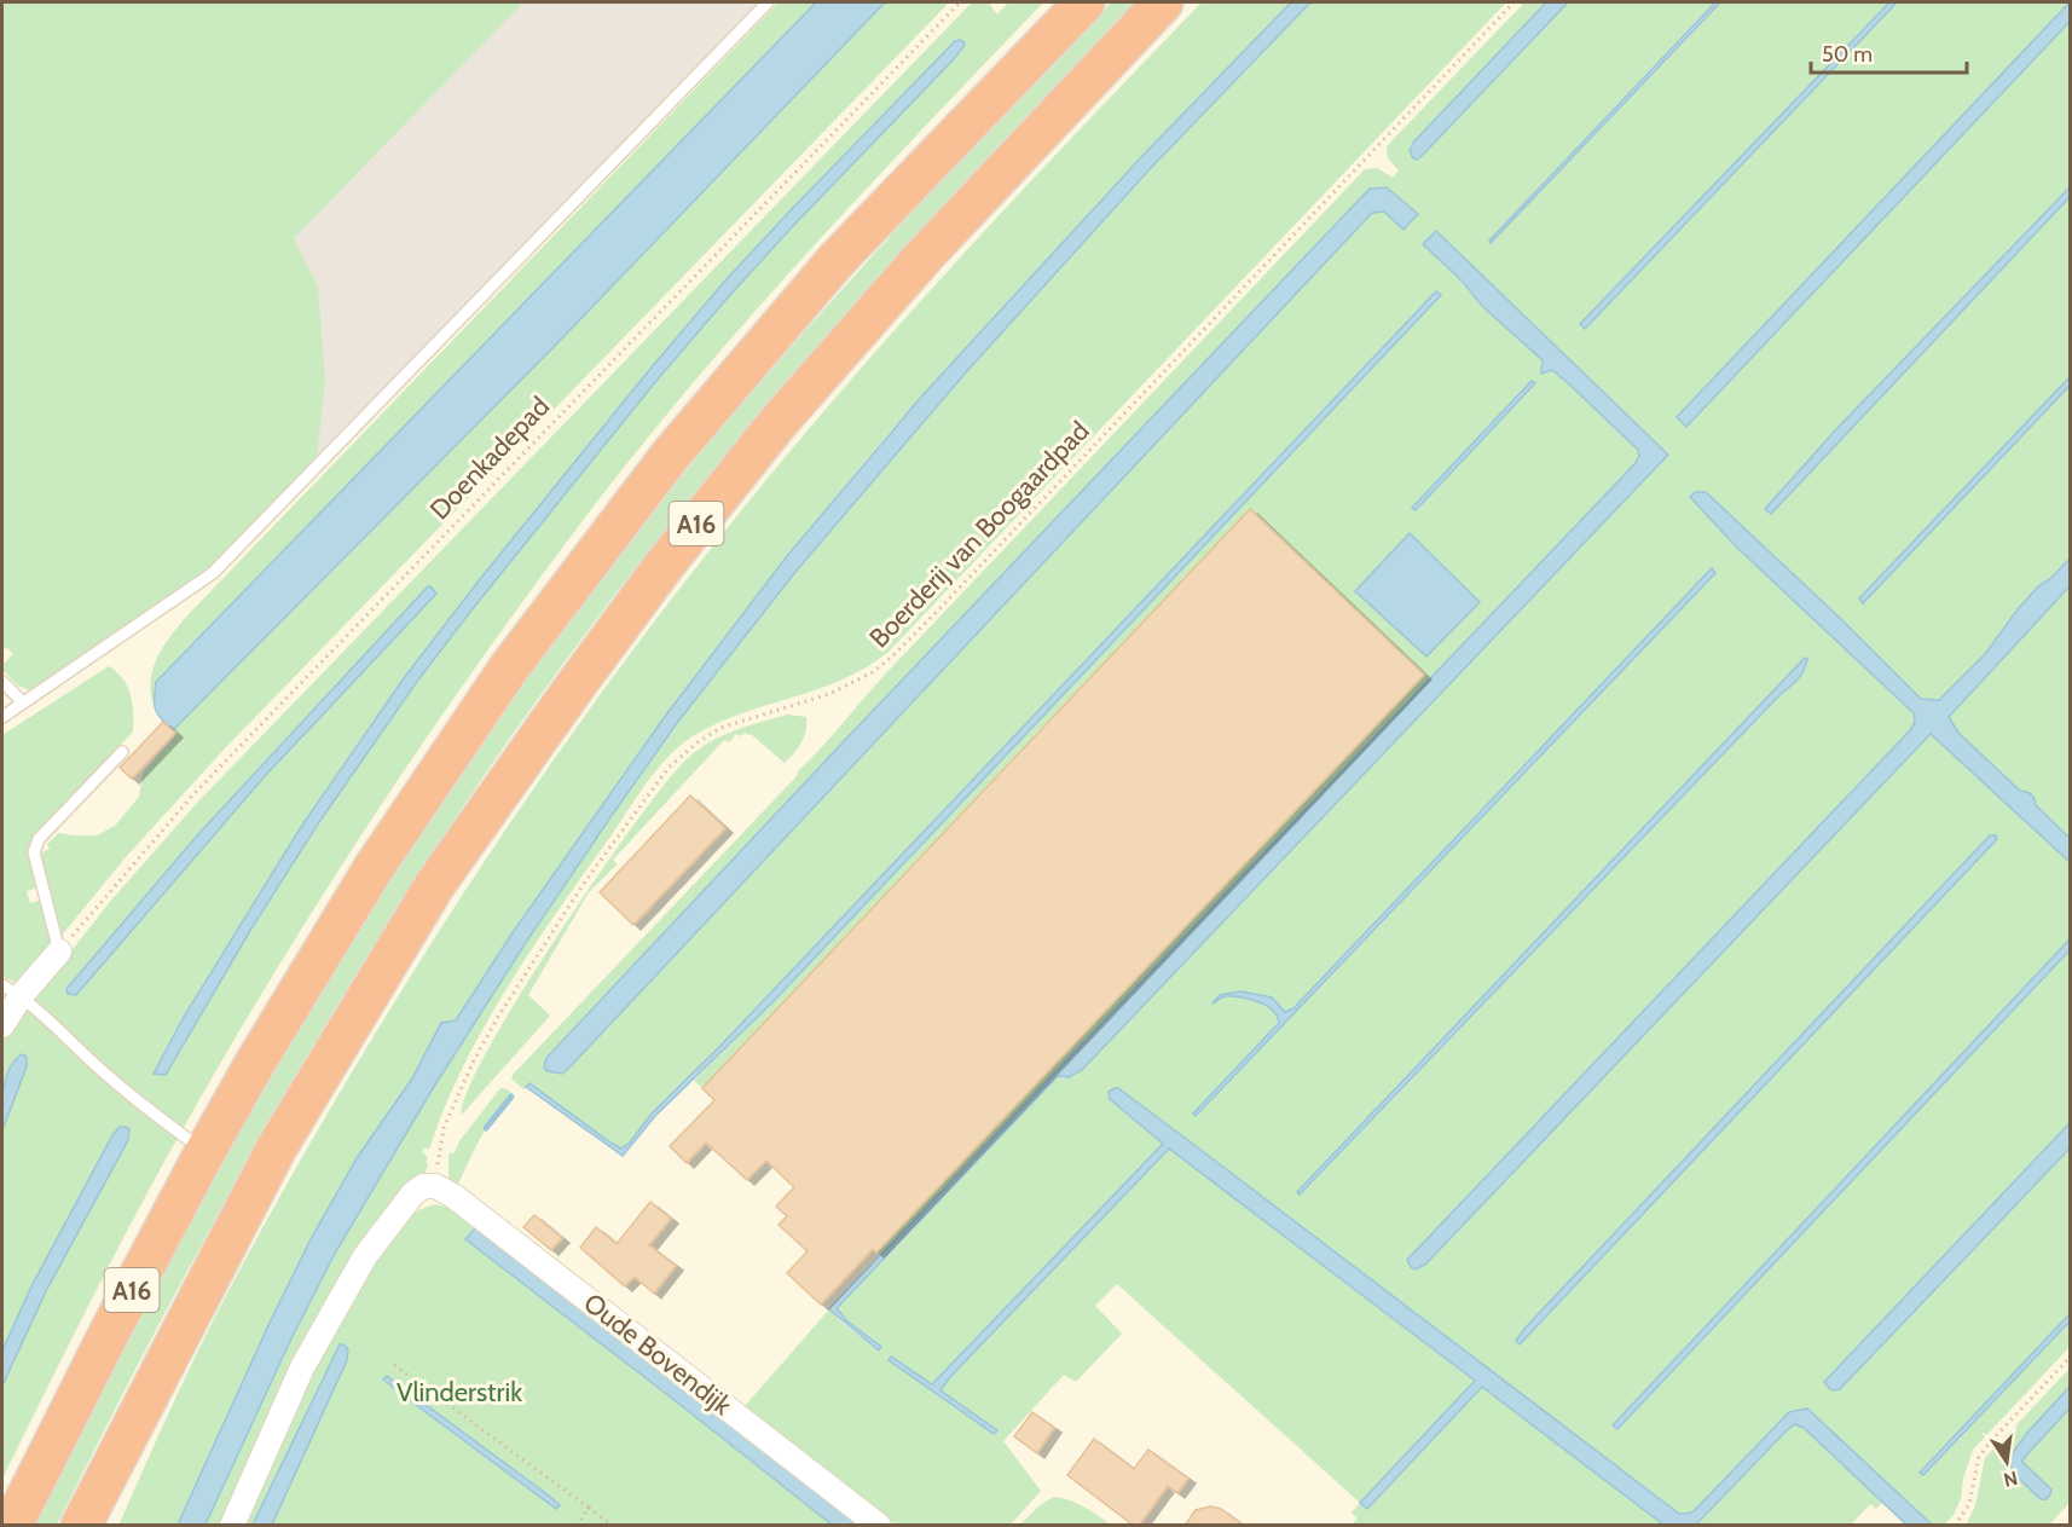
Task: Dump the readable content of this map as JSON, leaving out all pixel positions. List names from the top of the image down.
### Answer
{
  "streets": {
    "highway": ["A16"],
    "street": ["Oude Bovendijk"],
    "path": ["Doenkadepad", "Boerderij van Boogaardpad"]
  },
  "crossings": [
    ["Boerderij van Boogaardpad", "Oude Bovendijk"]
  ],
  "parks": ["Vlinderstrik"],
  "scale_bar": "50 m",
  "north": "bottom"
}
